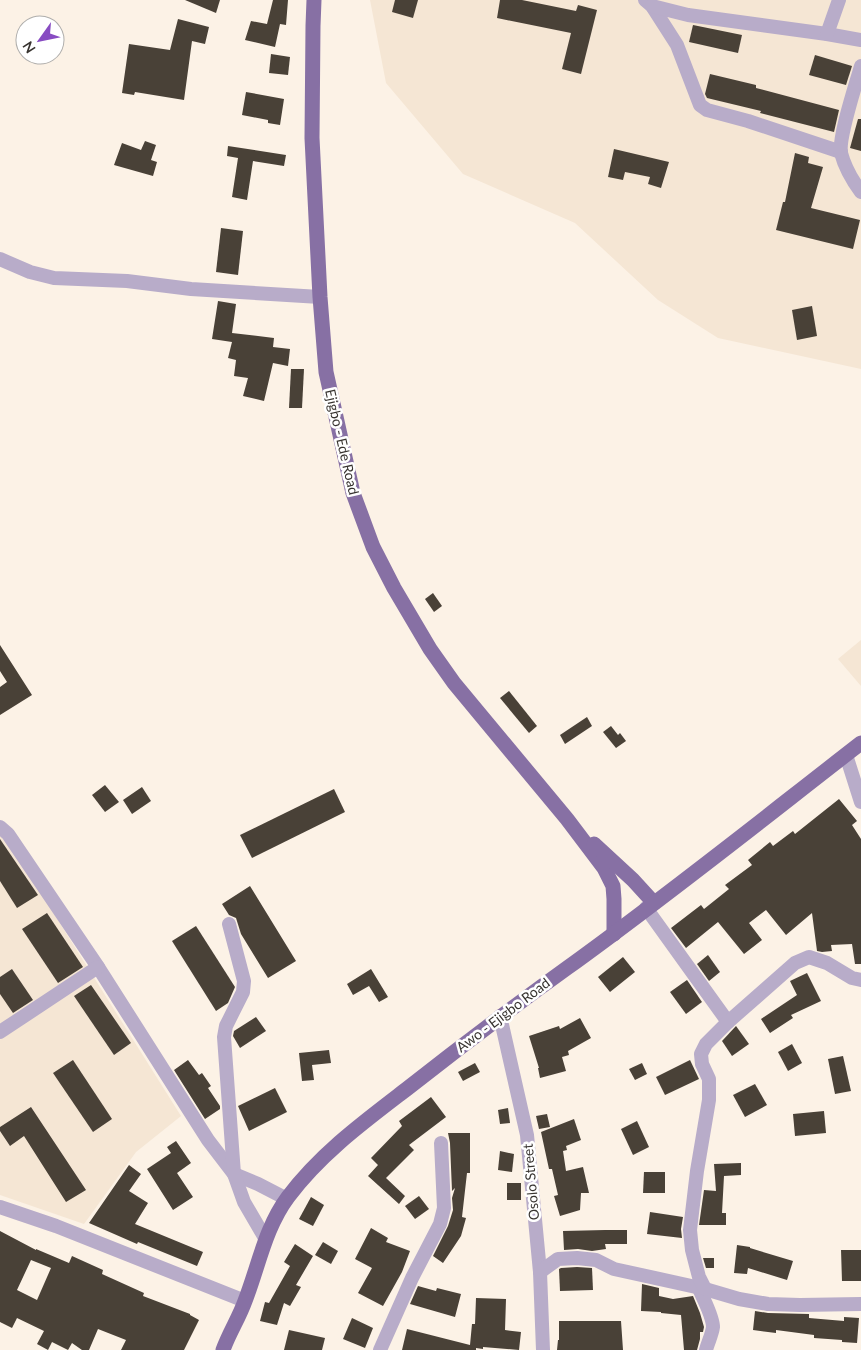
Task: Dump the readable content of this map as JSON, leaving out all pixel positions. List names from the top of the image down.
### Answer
{
  "streets": {
    "main road": ["Ejigbo - Ede Road", "Awo - Ejigbo Road"],
    "street": ["Osolo Street"]
  },
  "crossings": [
    ["Ejigbo - Ede Road", "Awo - Ejigbo Road"],
    ["Awo - Ejigbo Road", "Osolo Street"]
  ],
  "north": "bottom left"
}
